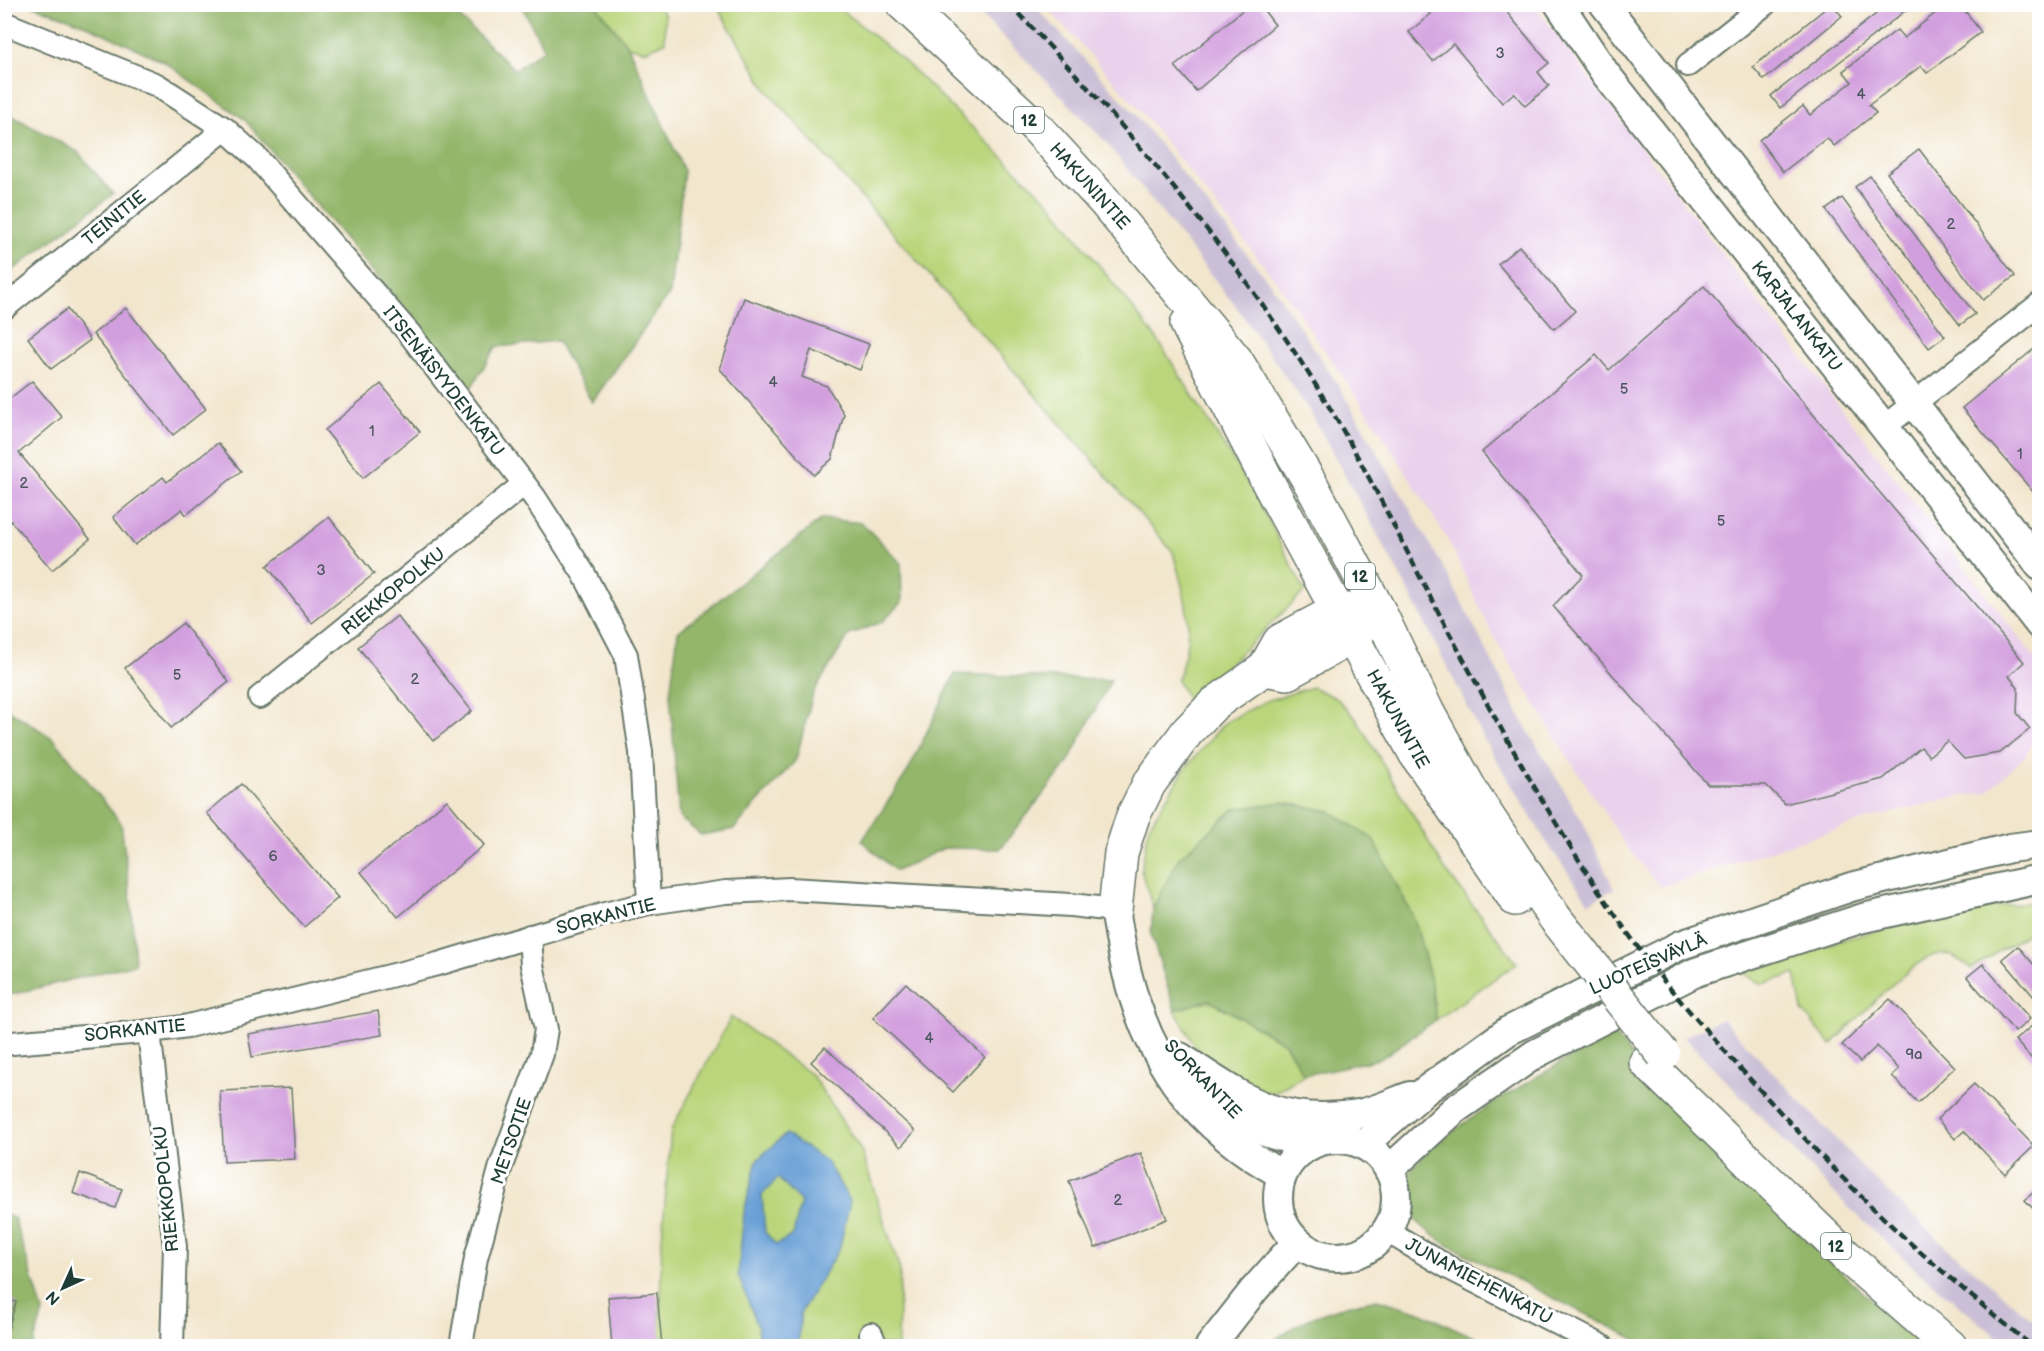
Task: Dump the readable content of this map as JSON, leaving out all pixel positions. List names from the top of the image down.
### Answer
{
  "streets": {
    "highway": ["12", "HAKUNINTIE"],
    "main road": ["KARJALANKATU", "SORKANTIE", "LUOTEISVÄYLÄ"],
    "street": [
      "TEINITIE",
      "ITSENÄISYYDENKATU",
      "RIEKKOPOLKU",
      "METSOTIE",
      "JUNAMIEHENKATU"
    ]
  },
  "crossings": [
    ["TEINITIE", "ITSENÄISYYDENKATU"],
    ["ITSENÄISYYDENKATU", "RIEKKOPOLKU"],
    ["ITSENÄISYYDENKATU", "SORKANTIE"],
    ["RIEKKOPOLKU", "SORKANTIE"],
    ["SORKANTIE", "LUOTEISVÄYLÄ"],
    ["SORKANTIE", "METSOTIE"],
    ["SORKANTIE", "JUNAMIEHENKATU"],
    ["LUOTEISVÄYLÄ", "JUNAMIEHENKATU"]
  ],
  "house_numbers": [
    "3",
    "4",
    "2",
    "4",
    "5",
    "1",
    "1",
    "2",
    "5",
    "3",
    "5",
    "2",
    "6",
    "4",
    "9a",
    "2"
  ],
  "north": "bottom left"
}
